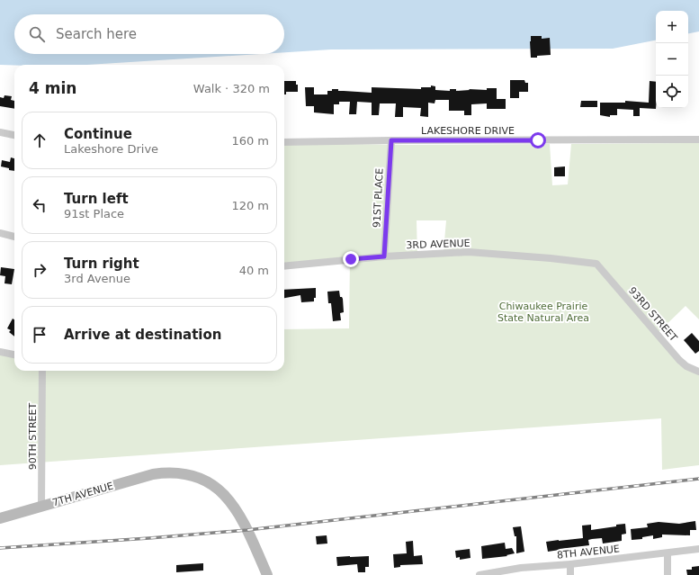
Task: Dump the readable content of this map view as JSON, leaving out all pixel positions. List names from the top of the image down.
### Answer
{
  "streets": {
    "street": [
      "LAKESHORE DRIVE",
      "91ST PLACE",
      "3RD AVENUE",
      "93RD STREET",
      "90TH STREET",
      "7TH AVENUE",
      "8TH AVENUE"
    ]
  },
  "crossings": [
    ["LAKESHORE DRIVE", "91ST PLACE"],
    ["91ST PLACE", "3RD AVENUE"],
    ["3RD AVENUE", "93RD STREET"],
    ["90TH STREET", "7TH AVENUE"]
  ],
  "parks": ["Chiwaukee Prairie State Natural Area"],
  "page": {
    "map_buttons": ["+", "−"],
    "search": "Search here",
    "heading": ["4 min", "Walk · 320 m"],
    "list": [
      ["Continue", "Lakeshore Drive", "160 m"],
      ["Turn left", "91st Place", "120 m"],
      ["Turn right", "3rd Avenue", "40 m"],
      "Arrive at destination"
    ]
  }
}
